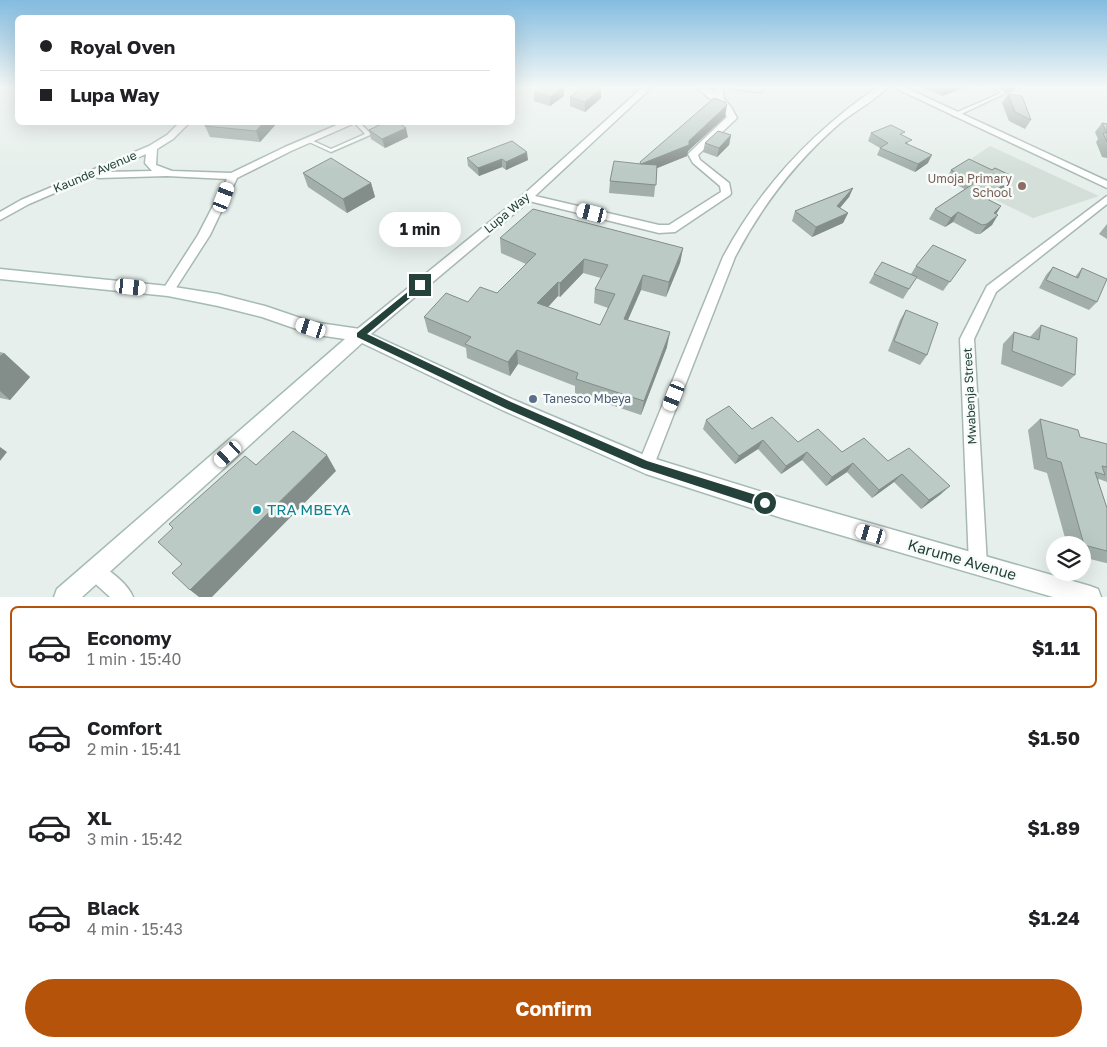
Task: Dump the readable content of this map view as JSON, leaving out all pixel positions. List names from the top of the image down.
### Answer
{
  "streets": {
    "main road": ["Karume Avenue"],
    "street": ["Kaunde Avenue", "Lupa Way", "Mwabenja Street"]
  },
  "crossings": [
    ["Lupa Way", "Karume Avenue"],
    ["Mwabenja Street", "Karume Avenue"]
  ],
  "places": ["Umoja Primary School", "Tanesco Mbeya", "TRA MBEYA"],
  "page": {
    "banner": ["Royal Oven", "Lupa Way"],
    "bubble": "1 min",
    "list": [
      {
        "name": "Economy",
        "note": "1 min · 15:40",
        "value": "$1.11"
      },
      {
        "name": "Comfort",
        "note": "2 min · 15:41",
        "value": "$1.50"
      },
      {
        "name": "XL",
        "note": "3 min · 15:42",
        "value": "$1.89"
      },
      {
        "name": "Black",
        "note": "4 min · 15:43",
        "value": "$1.24"
      }
    ],
    "buttons": "Confirm"
  }
}
